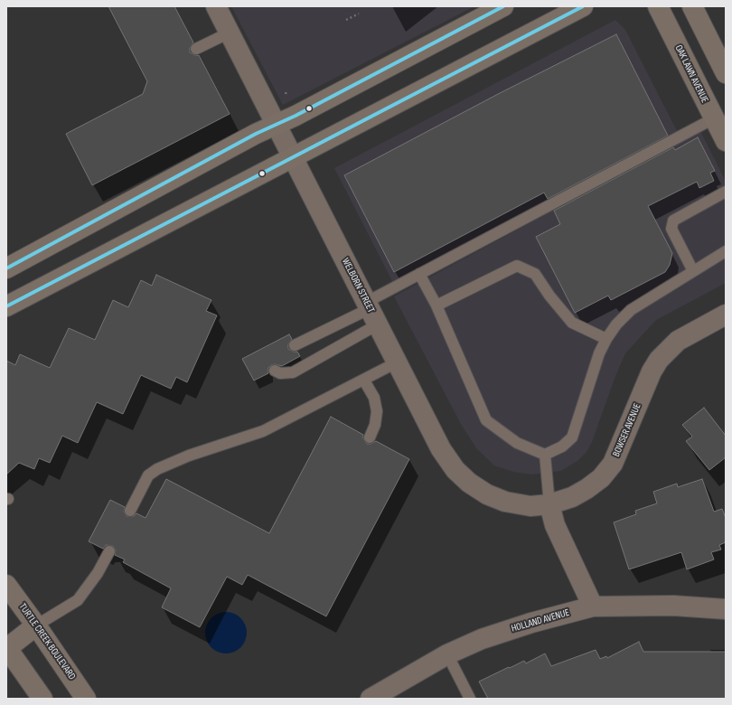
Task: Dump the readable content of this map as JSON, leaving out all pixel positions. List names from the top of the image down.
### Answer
{
  "streets": {
    "main road": ["OAK LAWN AVENUE", "TURTLE CREEK BOULEVARD"],
    "street": ["WELBORN STREET", "BOWSER AVENUE", "HOLLAND AVENUE"]
  },
  "crossings": [
    ["WELBORN STREET", "BOWSER AVENUE"]
  ]
}
